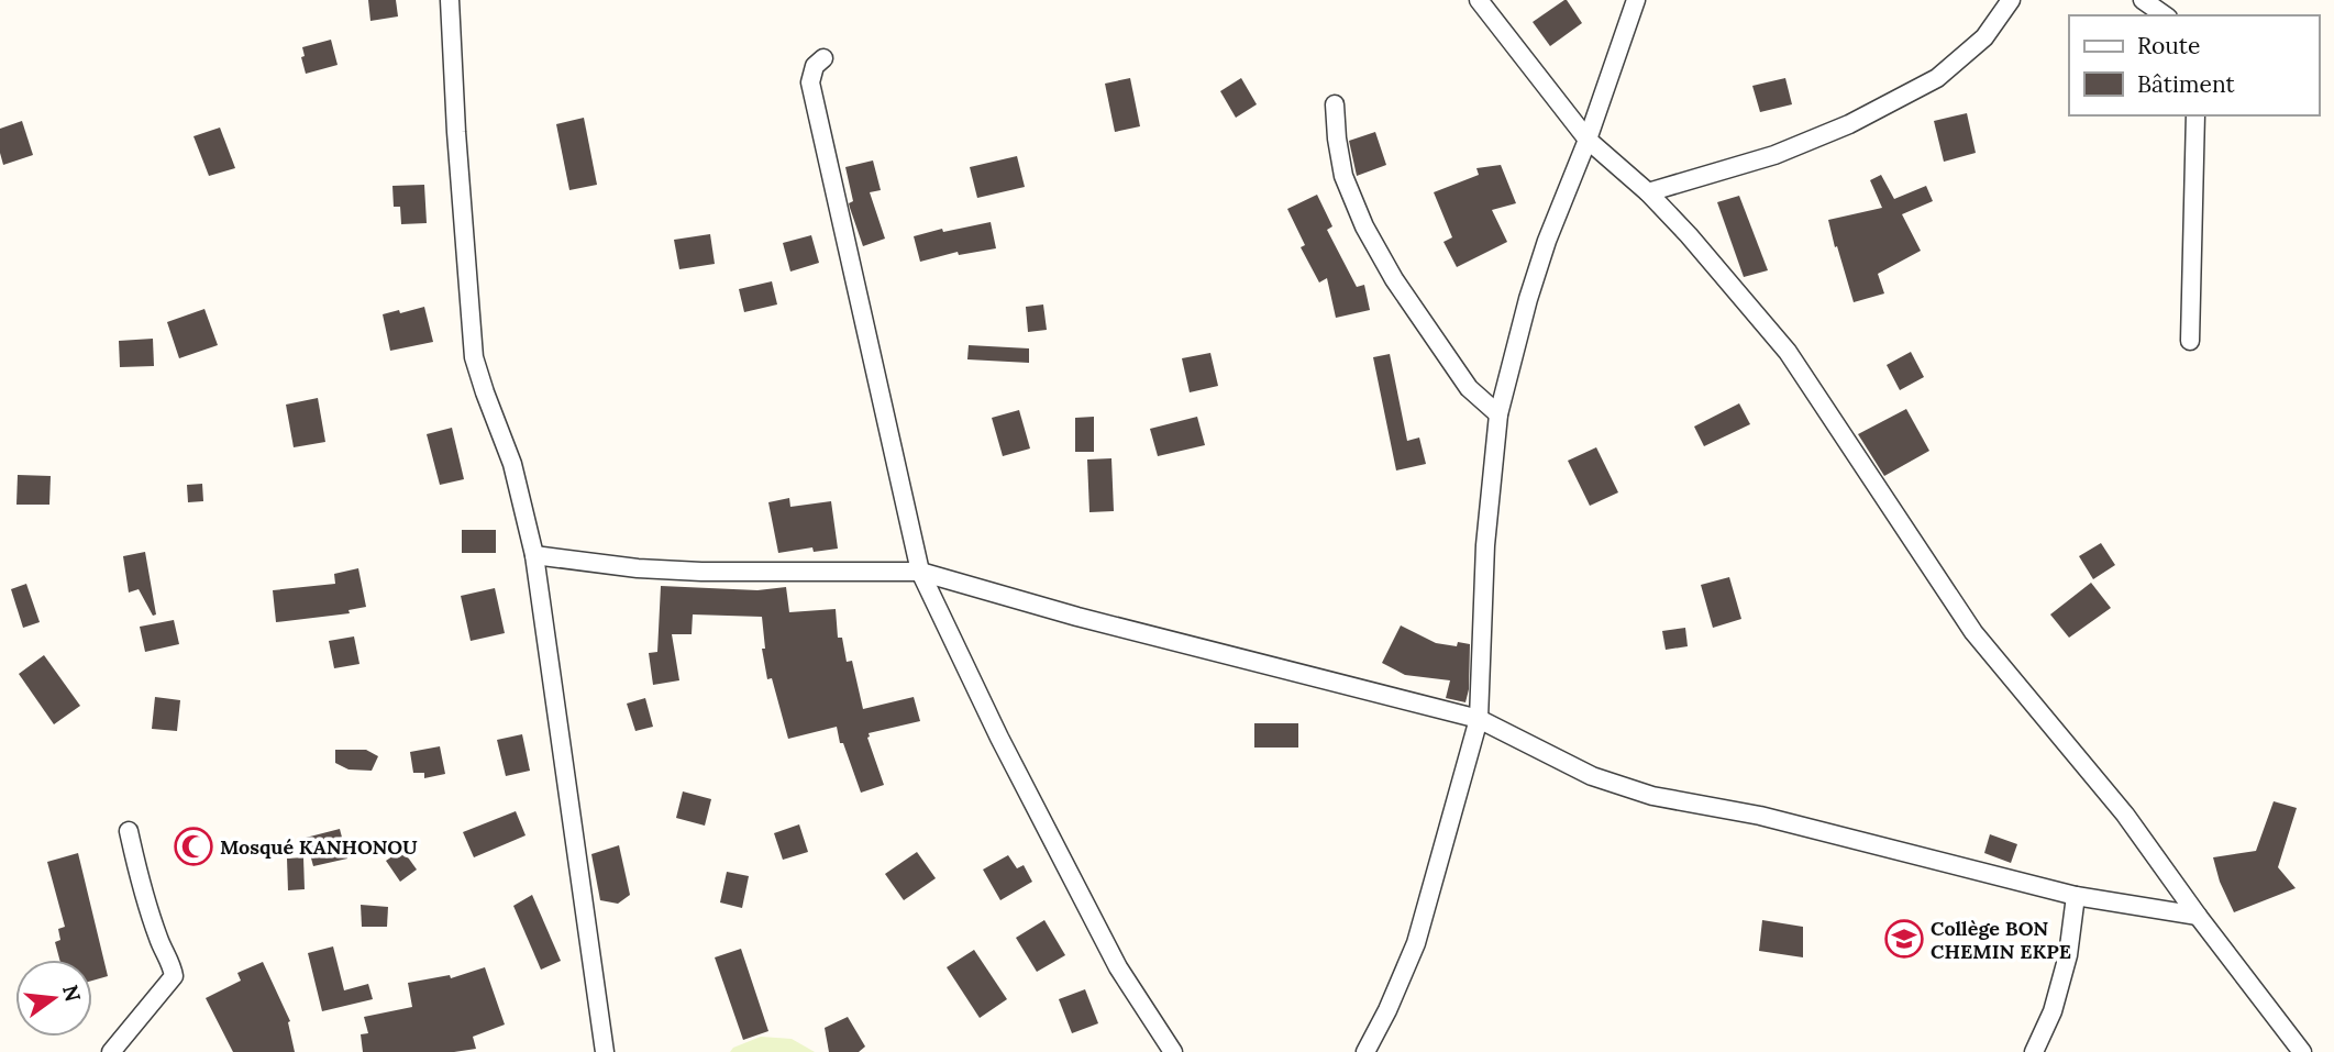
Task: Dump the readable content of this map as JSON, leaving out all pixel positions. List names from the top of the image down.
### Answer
{
  "places": {
    "mosque": ["Mosqué KANHONOU"],
    "school or university": ["Collège BON CHEMIN EKPE"]
  },
  "legend": ["Route", "Bâtiment"],
  "north": "right"
}
